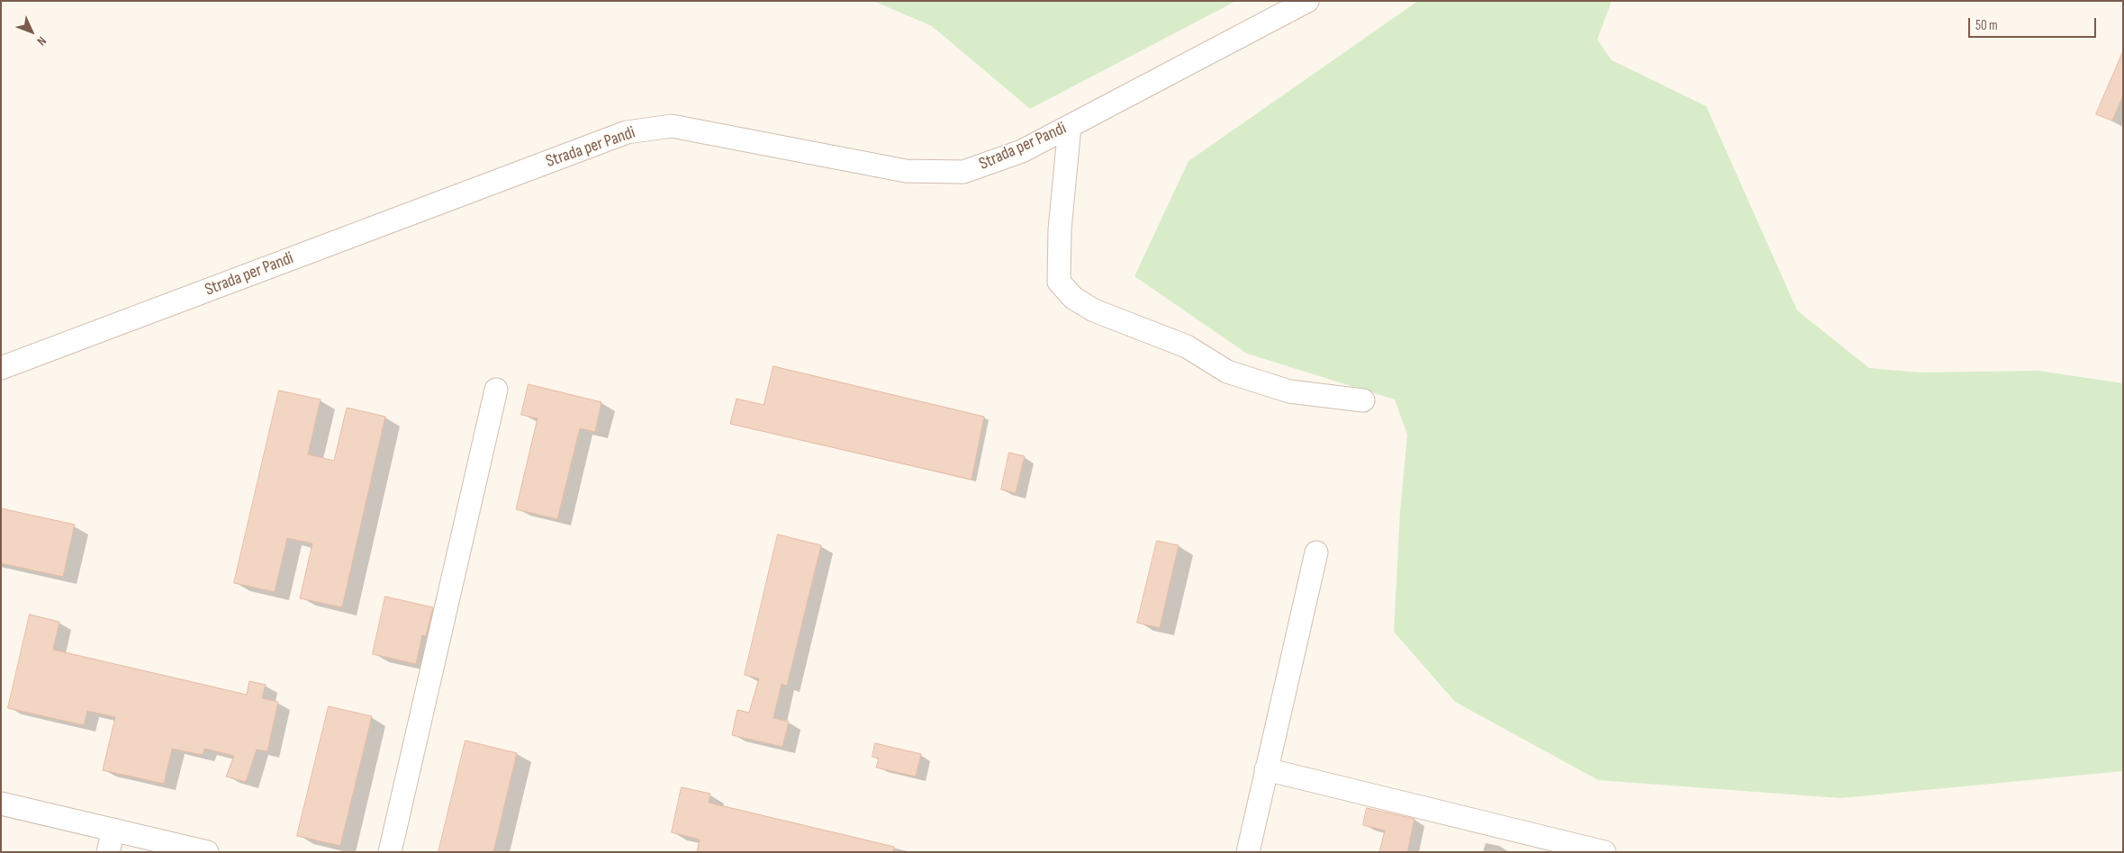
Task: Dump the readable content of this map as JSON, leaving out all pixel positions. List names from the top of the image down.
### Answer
{
  "streets": {
    "street": ["Strada per Pandi"]
  },
  "scale_bar": "50 m",
  "north": "bottom right"
}
